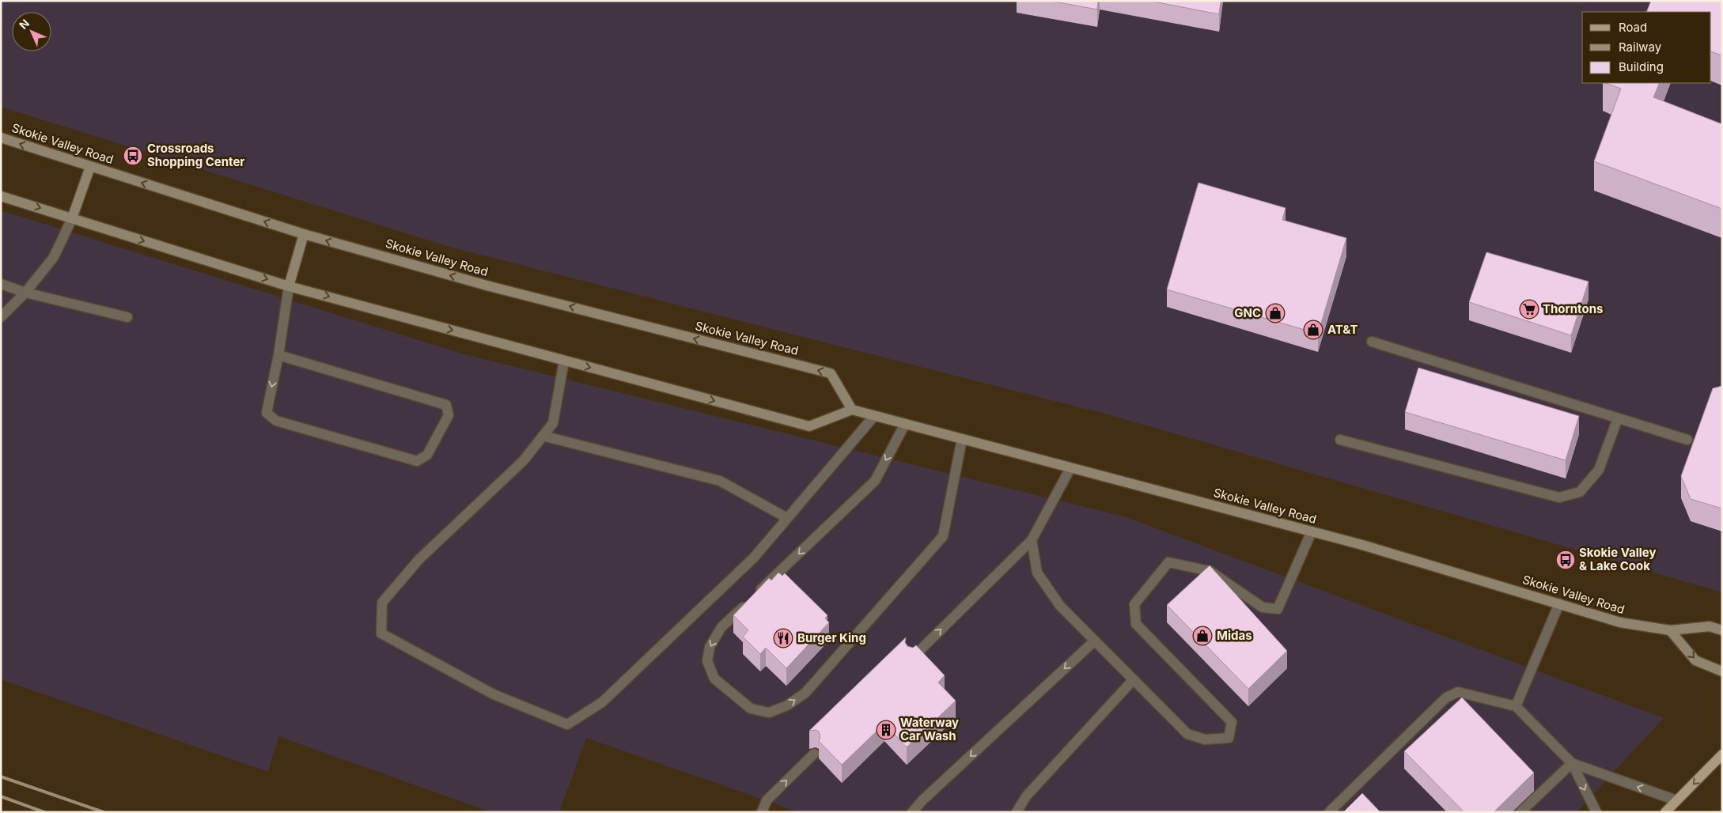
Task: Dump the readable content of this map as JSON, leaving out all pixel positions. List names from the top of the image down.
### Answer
{
  "streets": {
    "main road": ["Skokie Valley Road"]
  },
  "places": {
    "bus stop": ["Crossroads Shopping Center", "Skokie Valley & Lake Cook"],
    "supermarket": ["Thorntons"],
    "shop": ["GNC", "AT&T", "Midas"],
    "restaurant": ["Burger King"],
    "building": ["Waterway Car Wash"]
  },
  "legend": ["Road", "Railway", "Building"],
  "north": "top left"
}
